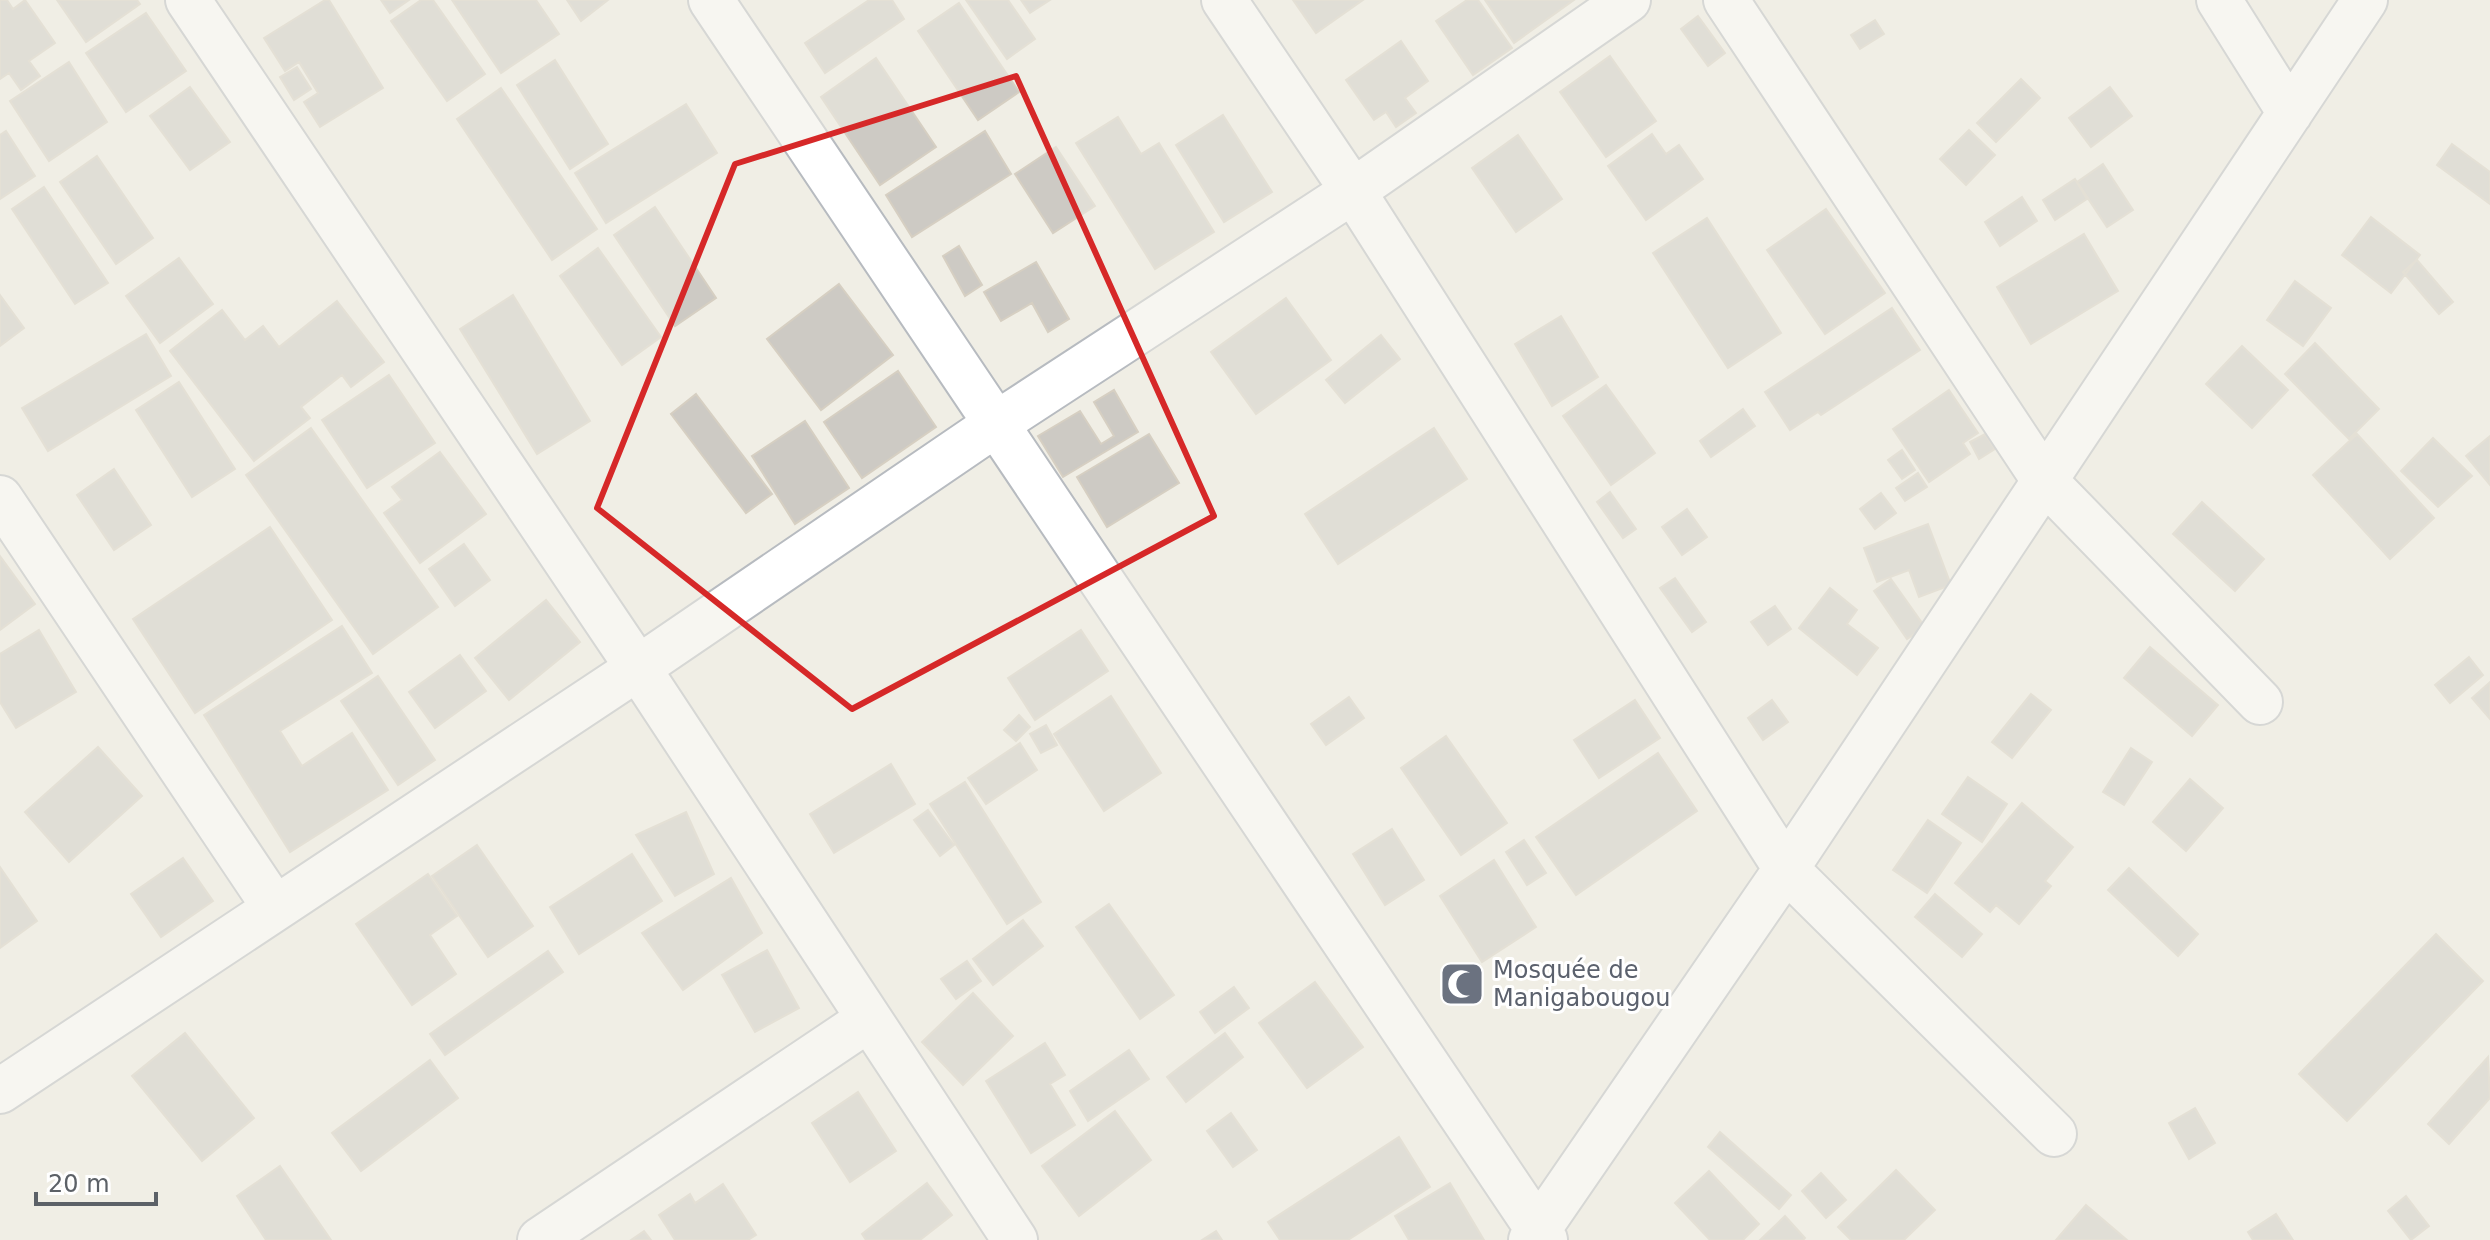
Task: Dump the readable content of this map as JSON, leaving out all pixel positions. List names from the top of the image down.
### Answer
{
  "places": {
    "mosque": ["Mosquée de Manigabougou"]
  },
  "scale_bar": "20 m"
}
